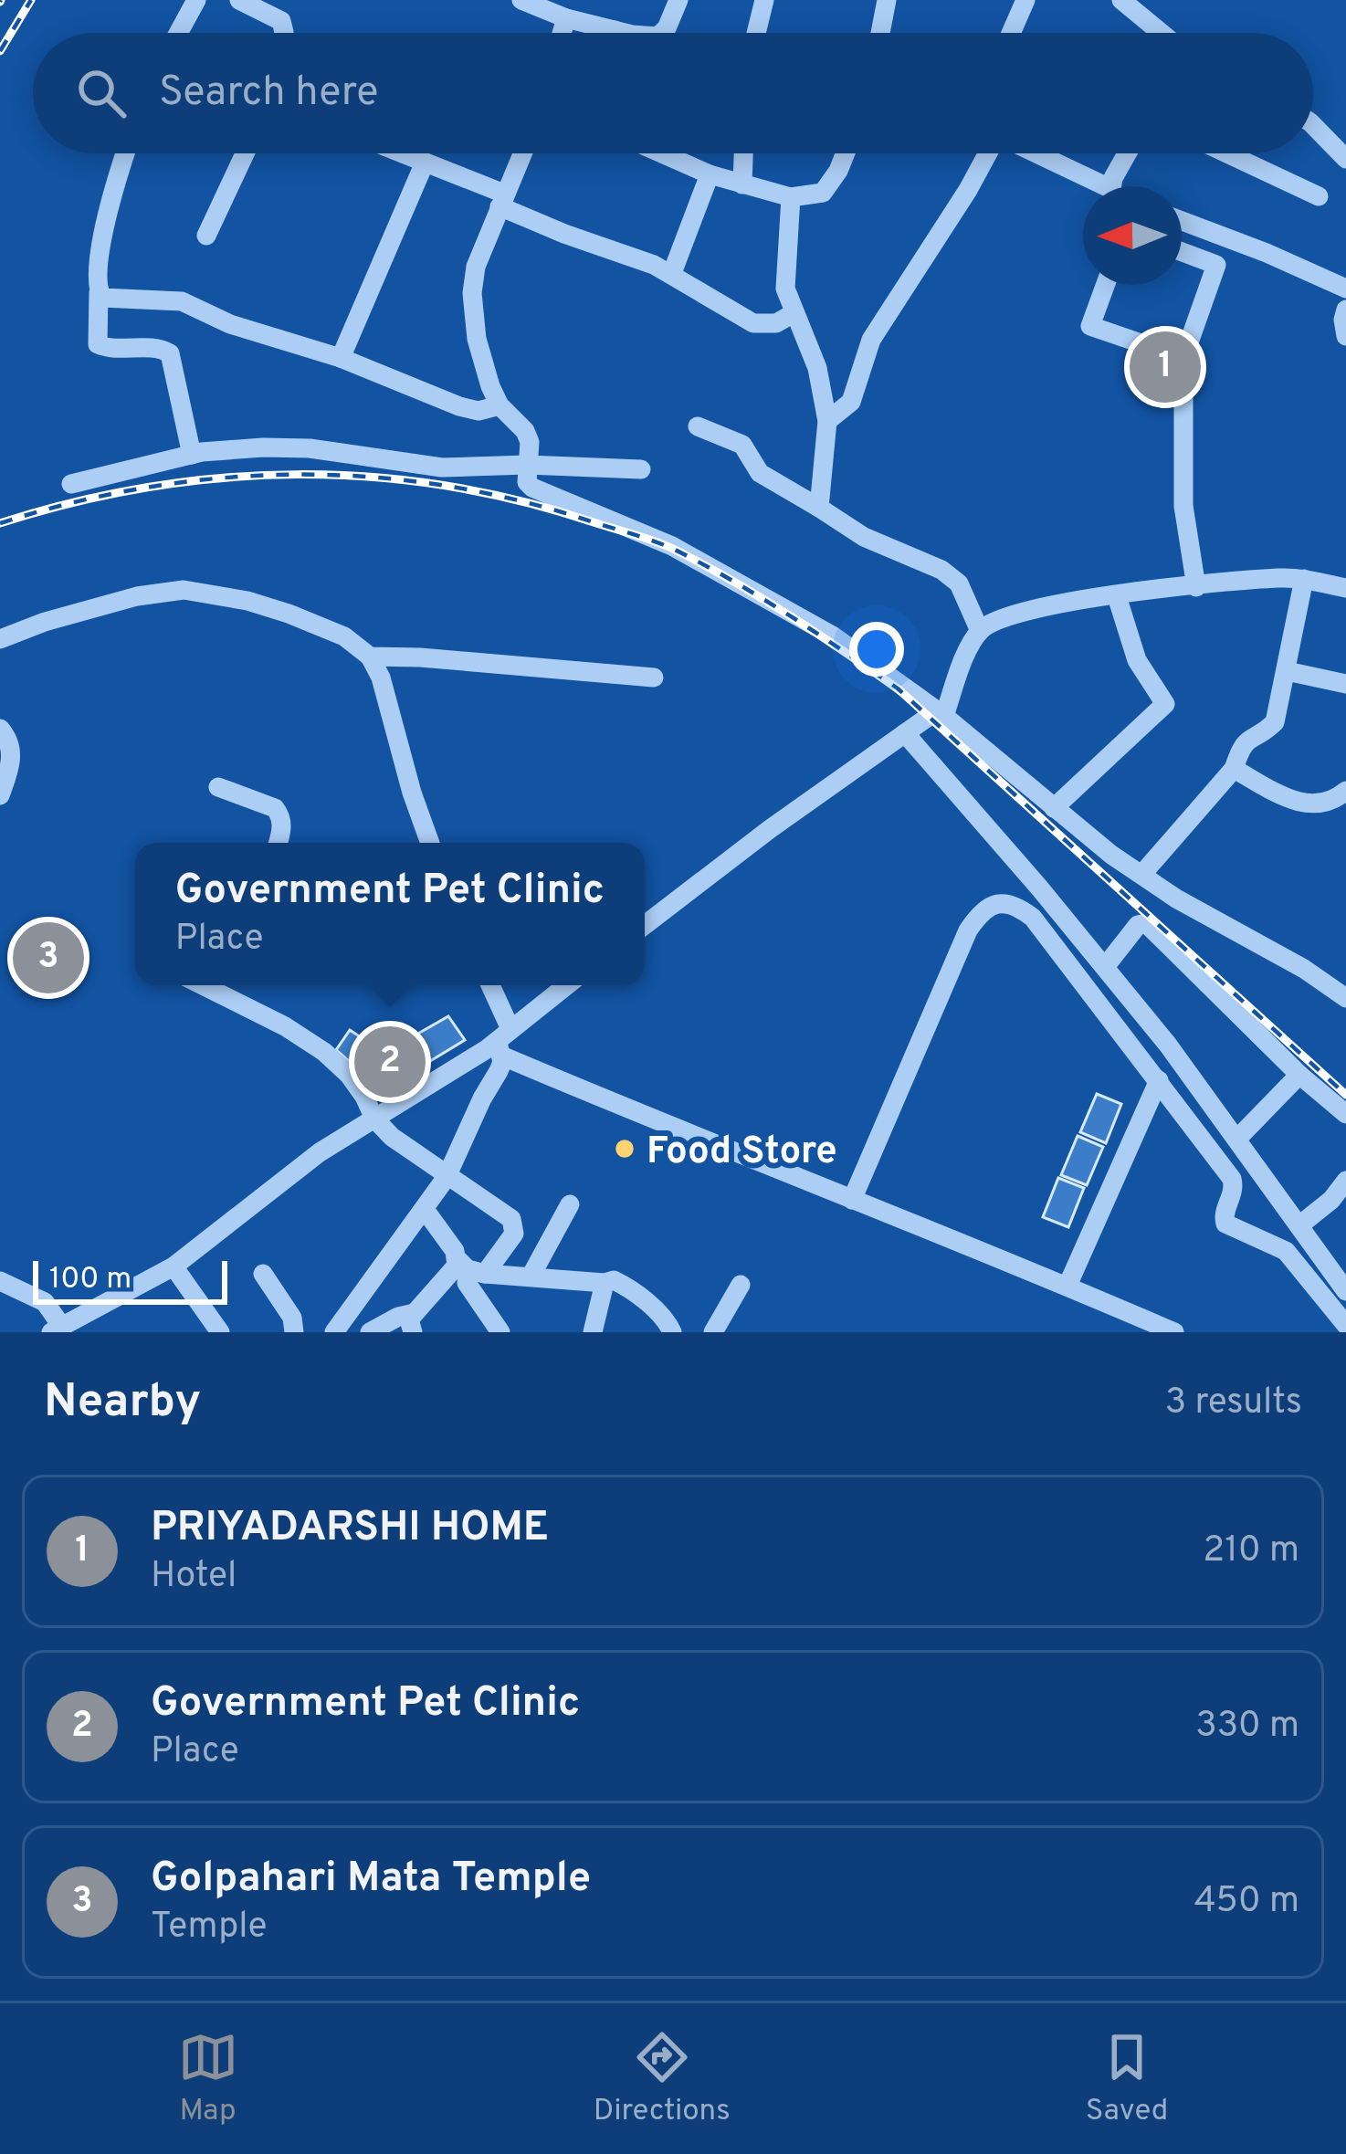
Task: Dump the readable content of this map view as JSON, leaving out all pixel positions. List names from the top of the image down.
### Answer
{
  "places": ["Food Store"],
  "scale_bar": "100 m",
  "north": "left",
  "page": {
    "search": "Search here",
    "pins": ["1", "3", "2"],
    "popup": ["Government Pet Clinic", "Place"],
    "scale": "100 m",
    "heading": ["Nearby", "3 results"],
    "list": [
      {
        "mark": "1",
        "name": "PRIYADARSHI HOME",
        "note": "Hotel",
        "value": "210 m"
      },
      {
        "mark": "2",
        "name": "Government Pet Clinic",
        "note": "Place",
        "value": "330 m"
      },
      {
        "mark": "3",
        "name": "Golpahari Mata Temple",
        "note": "Temple",
        "value": "450 m"
      }
    ],
    "nav": ["Map", "Directions", "Saved"]
  }
}
